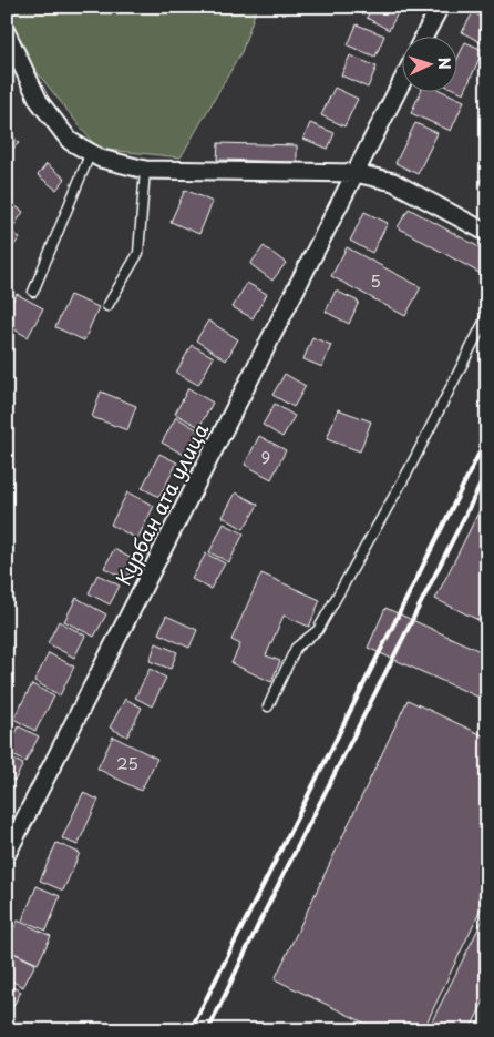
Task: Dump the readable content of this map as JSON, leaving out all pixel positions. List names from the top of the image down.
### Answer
{
  "streets": {
    "street": ["Курбан ата улица"]
  },
  "house_numbers": ["5", "9", "25"],
  "north": "right"
}
